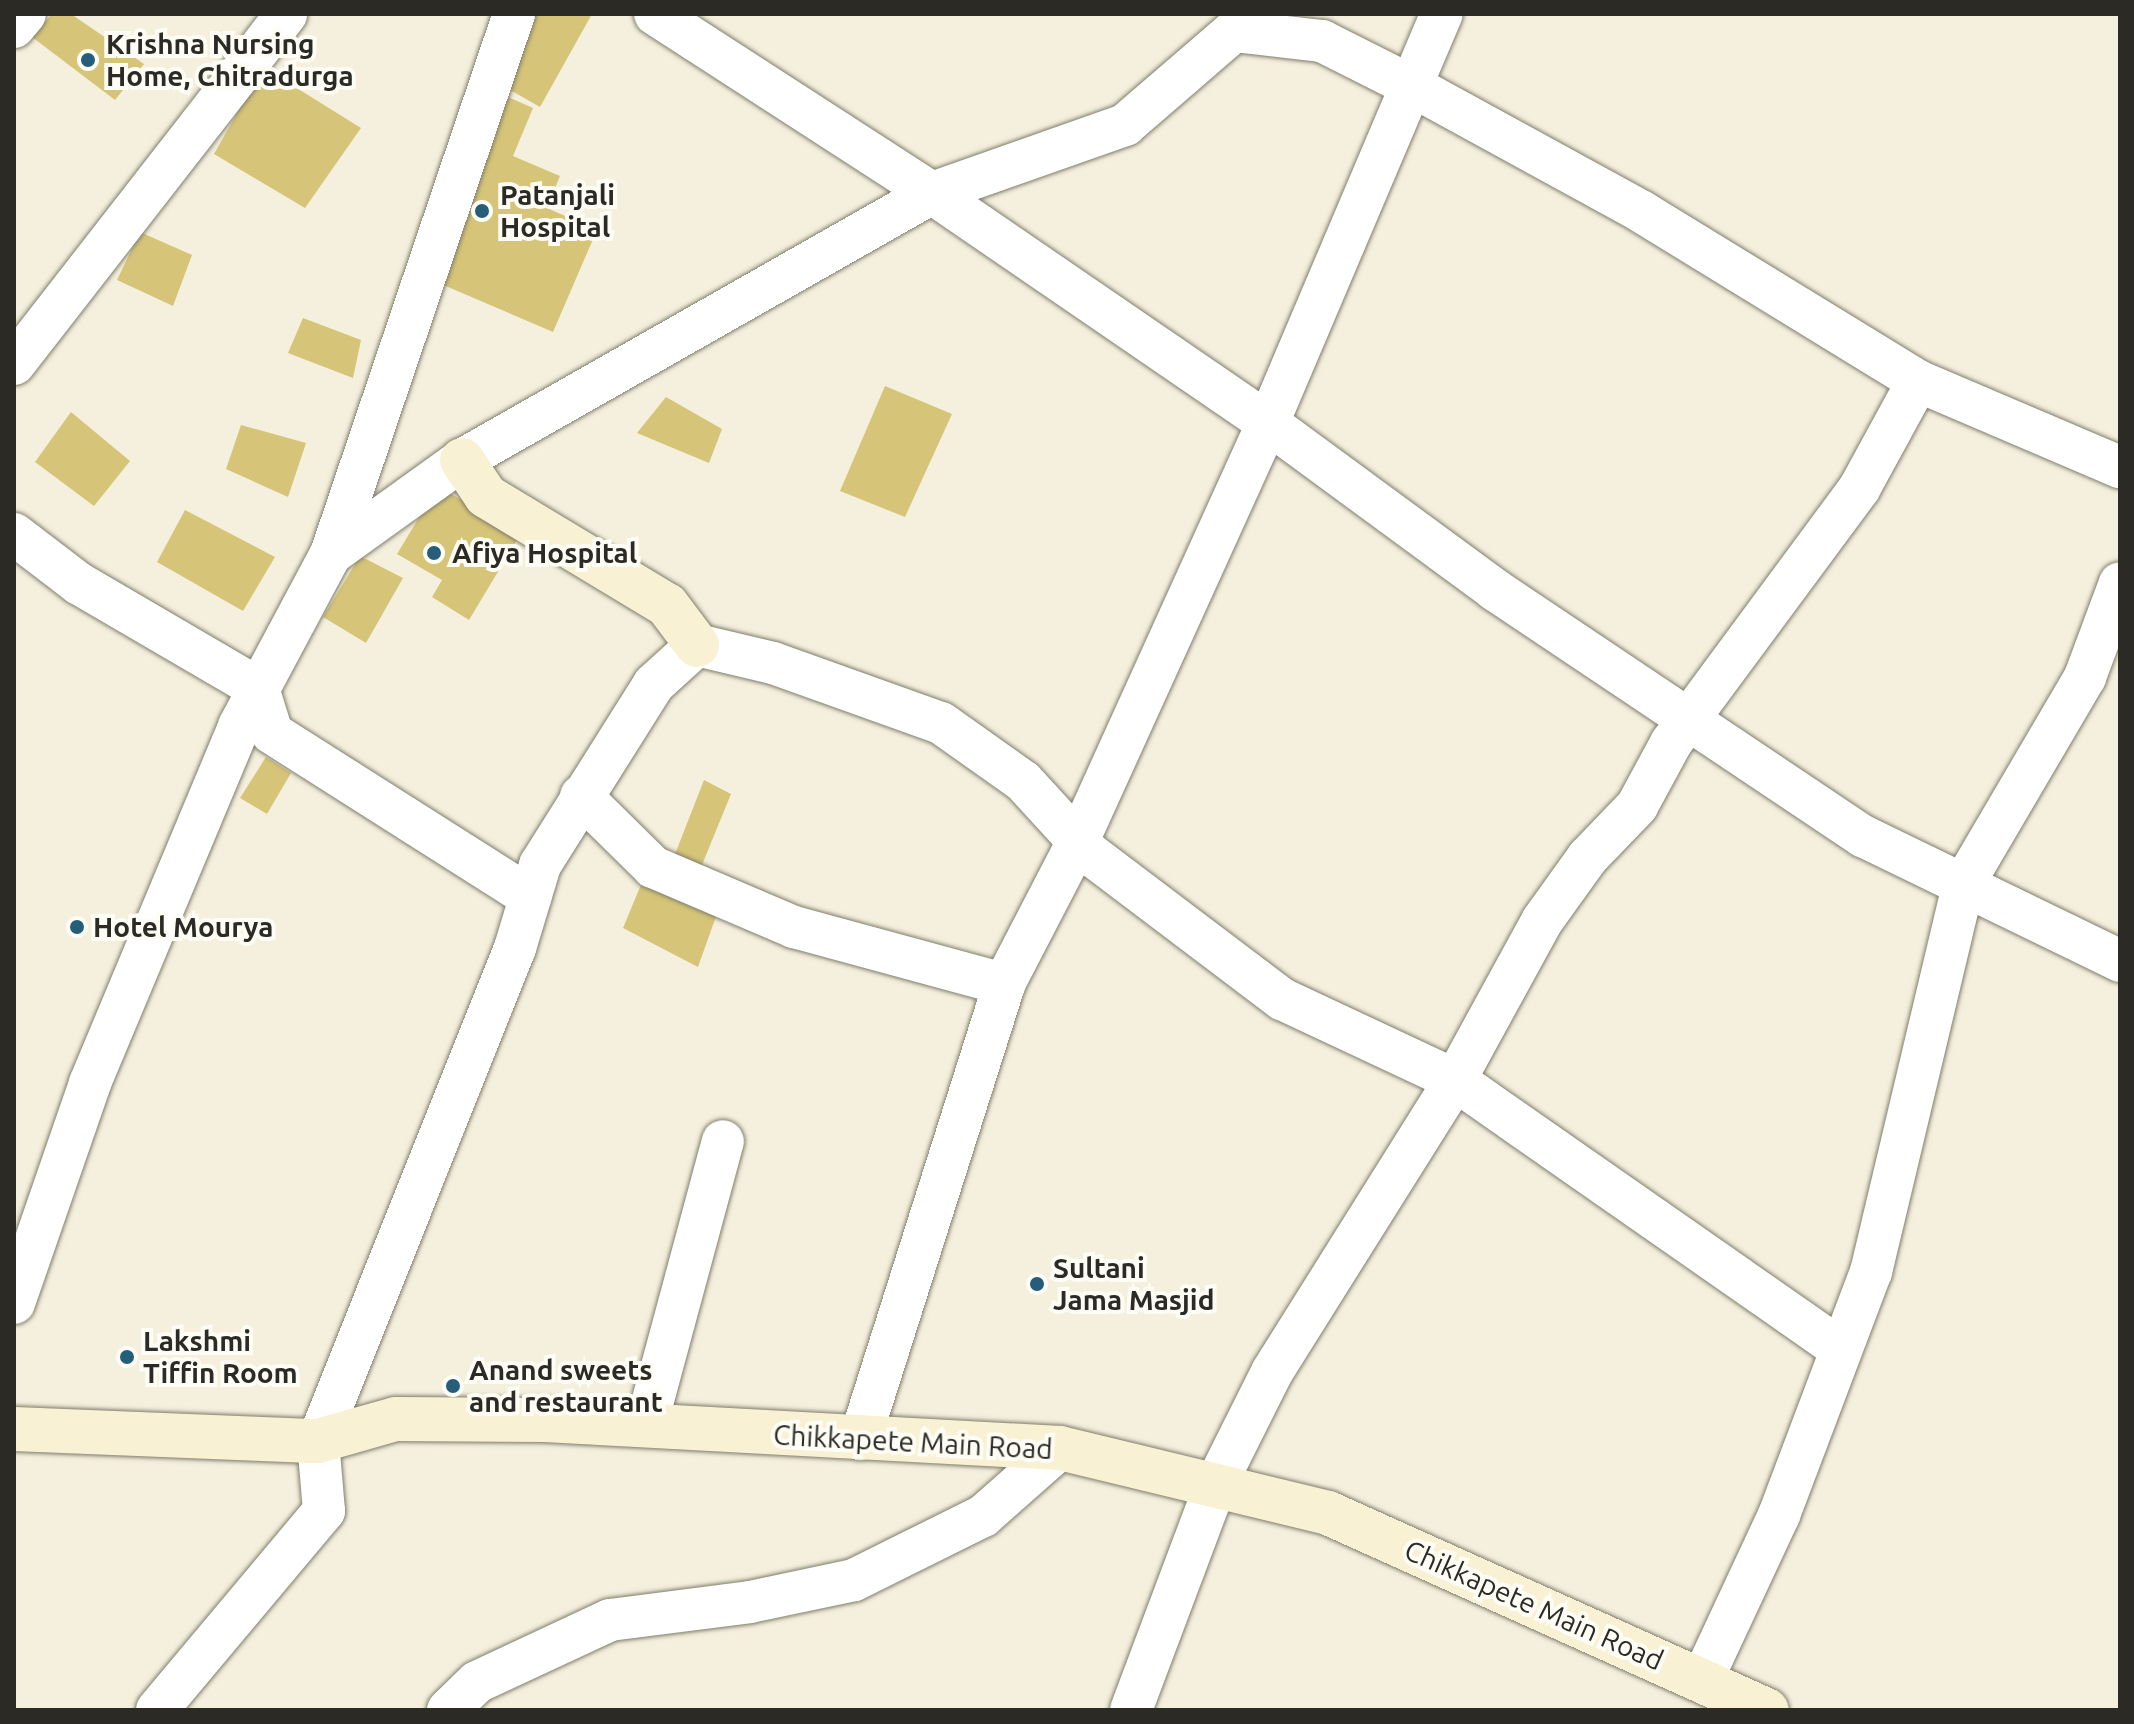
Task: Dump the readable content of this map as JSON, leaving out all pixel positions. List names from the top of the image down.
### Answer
{
  "streets": {
    "street": ["Chikkapete Main Road"]
  },
  "places": [
    "Krishna Nursing Home, Chitradurga",
    "Patanjali Hospital",
    "Afiya Hospital",
    "Hotel Mourya",
    "Sultani Jama Masjid",
    "Lakshmi Tiffin Room",
    "Anand sweets and restaurant"
  ]
}
